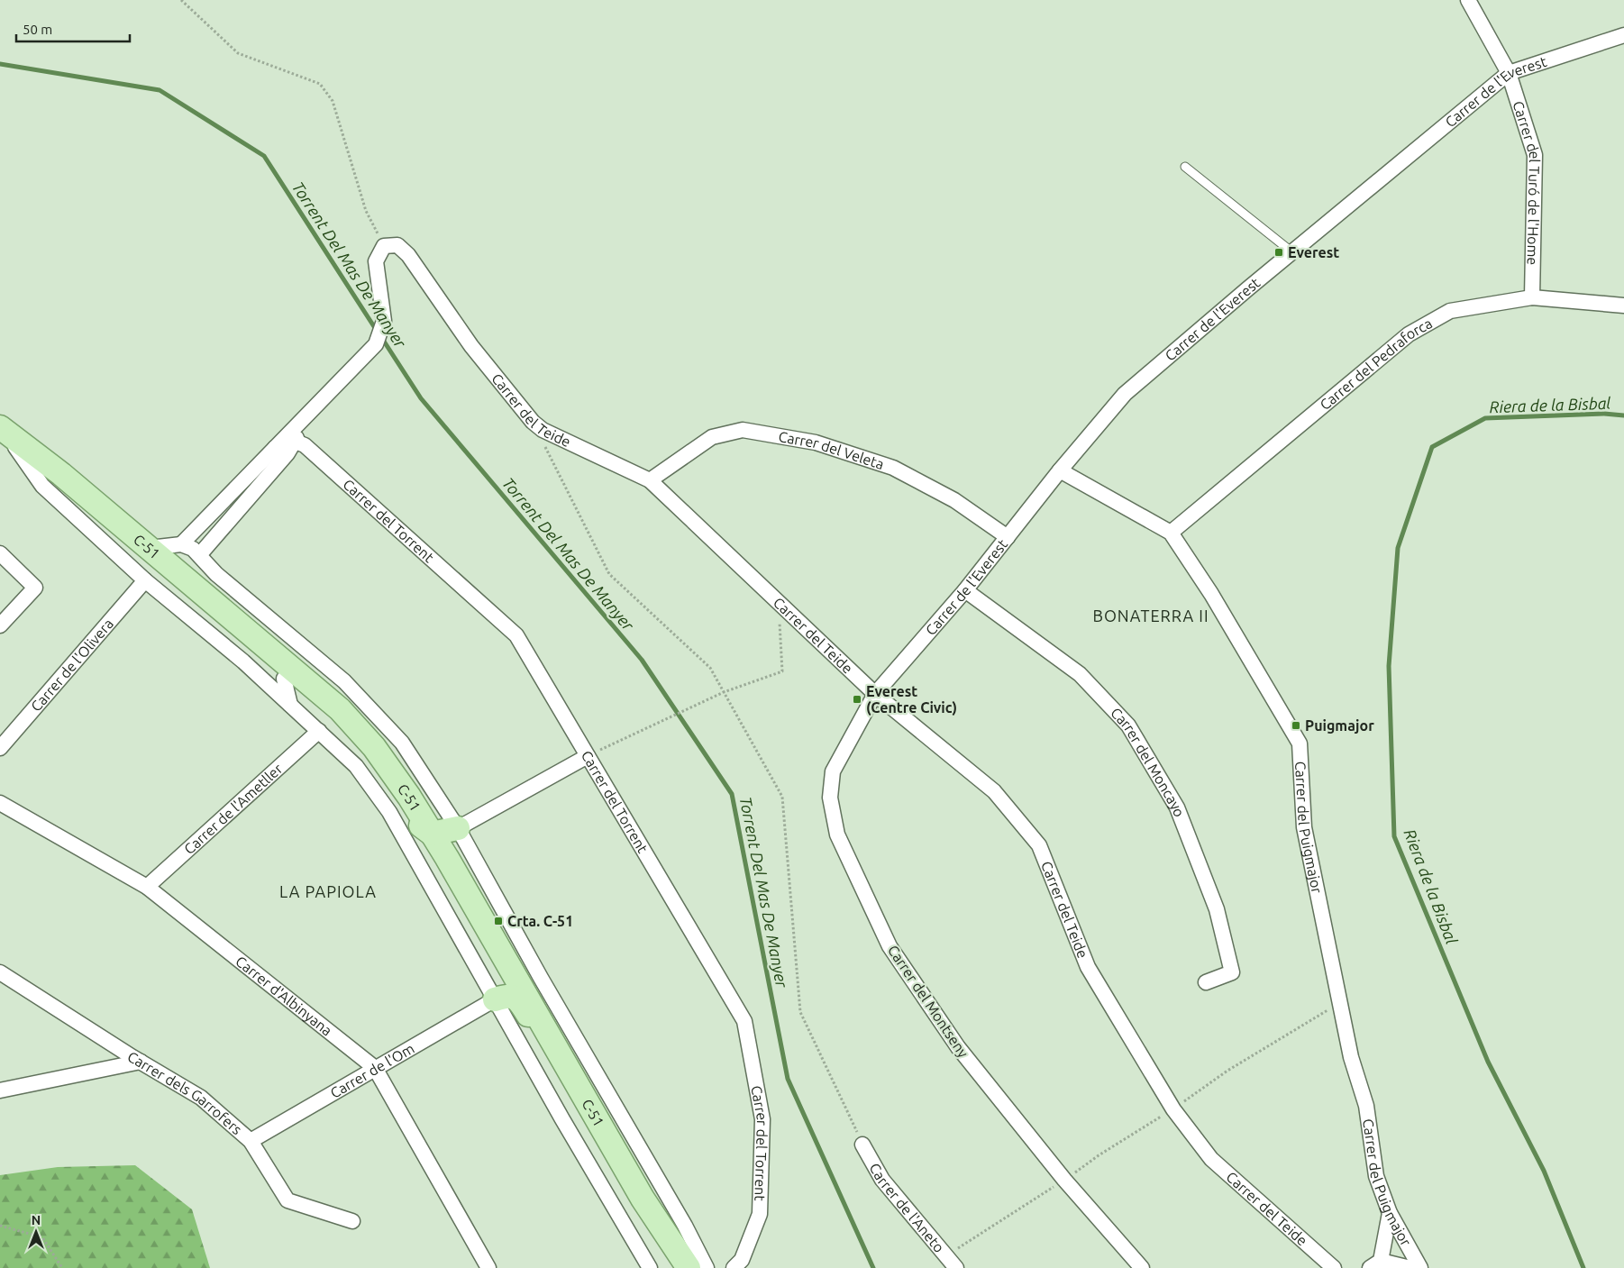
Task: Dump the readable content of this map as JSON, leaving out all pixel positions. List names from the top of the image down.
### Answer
{
  "streets": {
    "main road": ["C-51"],
    "street": [
      "Carrer de l'Everest",
      "Carrer del Turó de l'Home",
      "Carrer del Pedraforca",
      "Carrer del Teide",
      "Carrer del Veleta",
      "Carrer del Torrent",
      "Carrer de l'Olivera",
      "Carrer del Moncayo",
      "Carrer de l'Ametller",
      "Carrer del Puigmajor",
      "Carrer d'Albinyana",
      "Carrer del Montseny",
      "Carrer de l'Om",
      "Carrer dels Garrofers",
      "Carrer de l'Aneto"
    ]
  },
  "crossings": [
    ["Carrer de l'Everest", "Carrer del Turó de l'Home"],
    ["Carrer de l'Everest", "Carrer del Teide"],
    ["Carrer de l'Everest", "Carrer del Veleta"],
    ["Carrer de l'Everest", "Carrer del Moncayo"],
    ["Carrer de l'Everest", "Carrer del Puigmajor"],
    ["Carrer de l'Everest", "Carrer del Montseny"],
    ["Carrer del Turó de l'Home", "Carrer del Pedraforca"],
    ["Carrer del Pedraforca", "Carrer del Puigmajor"],
    ["Carrer del Teide", "Carrer del Veleta"],
    ["Carrer del Teide", "Carrer del Montseny"],
    ["C-51", "Carrer de l'Ametller"],
    ["C-51", "Carrer de l'Om"],
    ["Carrer de l'Ametller", "Carrer d'Albinyana"],
    ["Carrer d'Albinyana", "Carrer de l'Om"],
    ["Carrer de l'Om", "Carrer dels Garrofers"]
  ],
  "districts": ["BONATERRA II", "LA PAPIOLA"],
  "water": ["Torrent Del Mas De Manyer", "Riera de la Bisbal"],
  "places": {
    "transit": [
      "Everest",
      "Everest (Centre Civic)",
      "Puigmajor",
      "Crta. C-51"
    ]
  },
  "scale_bar": "50 m",
  "north": "top"
}
